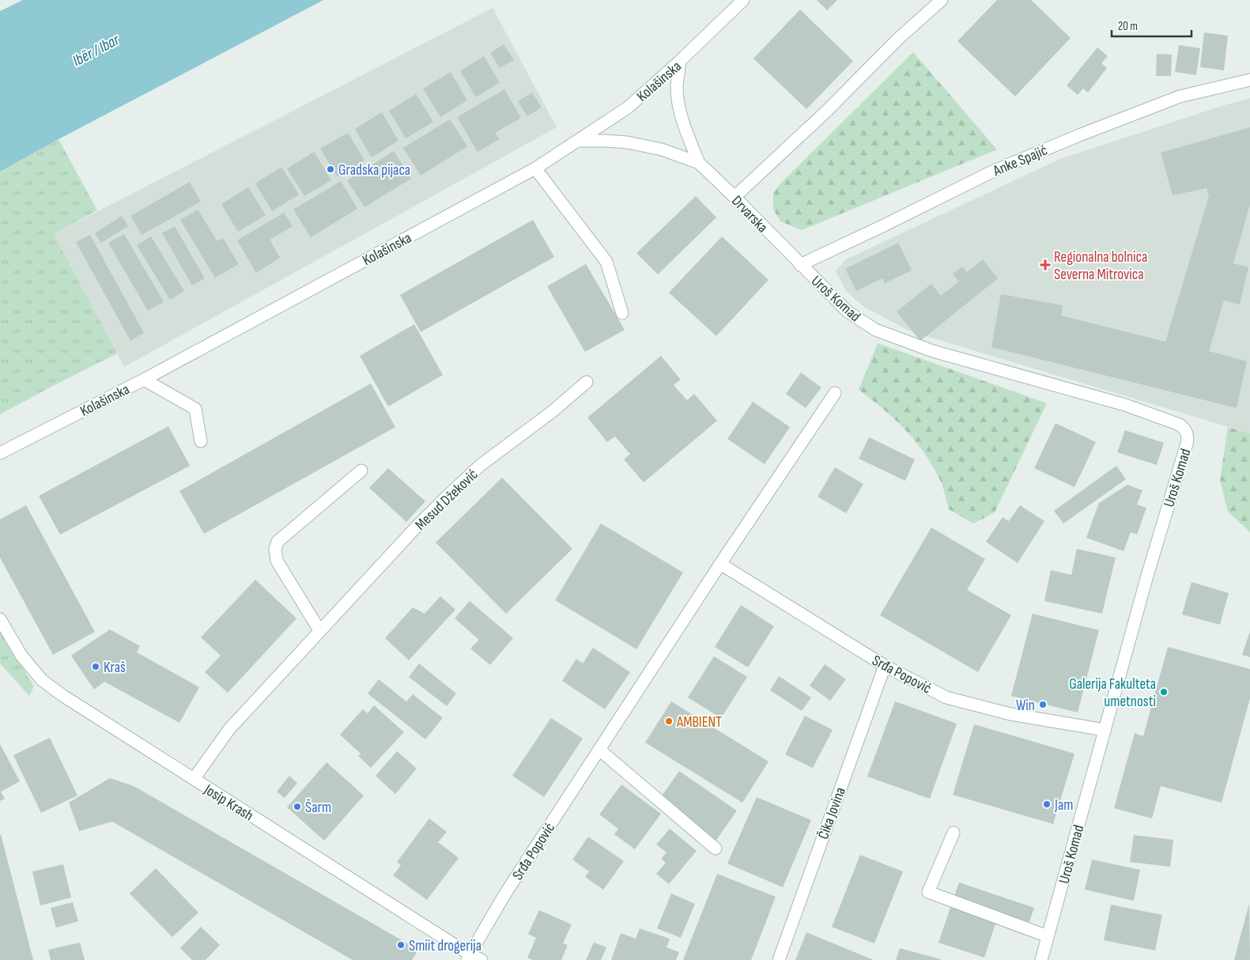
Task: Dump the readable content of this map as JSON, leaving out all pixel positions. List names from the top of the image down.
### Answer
{
  "streets": {
    "street": [
      "Kolašinska",
      "Anke Spajić",
      "Drvarska",
      "Uroš Komad",
      "Mesud Džeković",
      "Srđa Popović",
      "Josip Krash",
      "Čika Jovina"
    ]
  },
  "crossings": [
    ["Kolašinska", "Drvarska"],
    ["Anke Spajić", "Drvarska"],
    ["Anke Spajić", "Uroš Komad"],
    ["Drvarska", "Uroš Komad"],
    ["Uroš Komad", "Srđa Popović"],
    ["Mesud Džeković", "Josip Krash"],
    ["Srđa Popović", "Josip Krash"],
    ["Srđa Popović", "Čika Jovina"]
  ],
  "water": ["Ibër / Ibar"],
  "places": {
    "other": [
      "Gradska pijaca",
      "Kraš",
      "Galerija Fakulteta umetnosti",
      "Win",
      "AMBIENT",
      "Jam",
      "Šarm",
      "Smiit drogerija"
    ],
    "health": ["Regionalna bolnica Severna Mitrovica"]
  },
  "scale_bar": "20 m"
}
